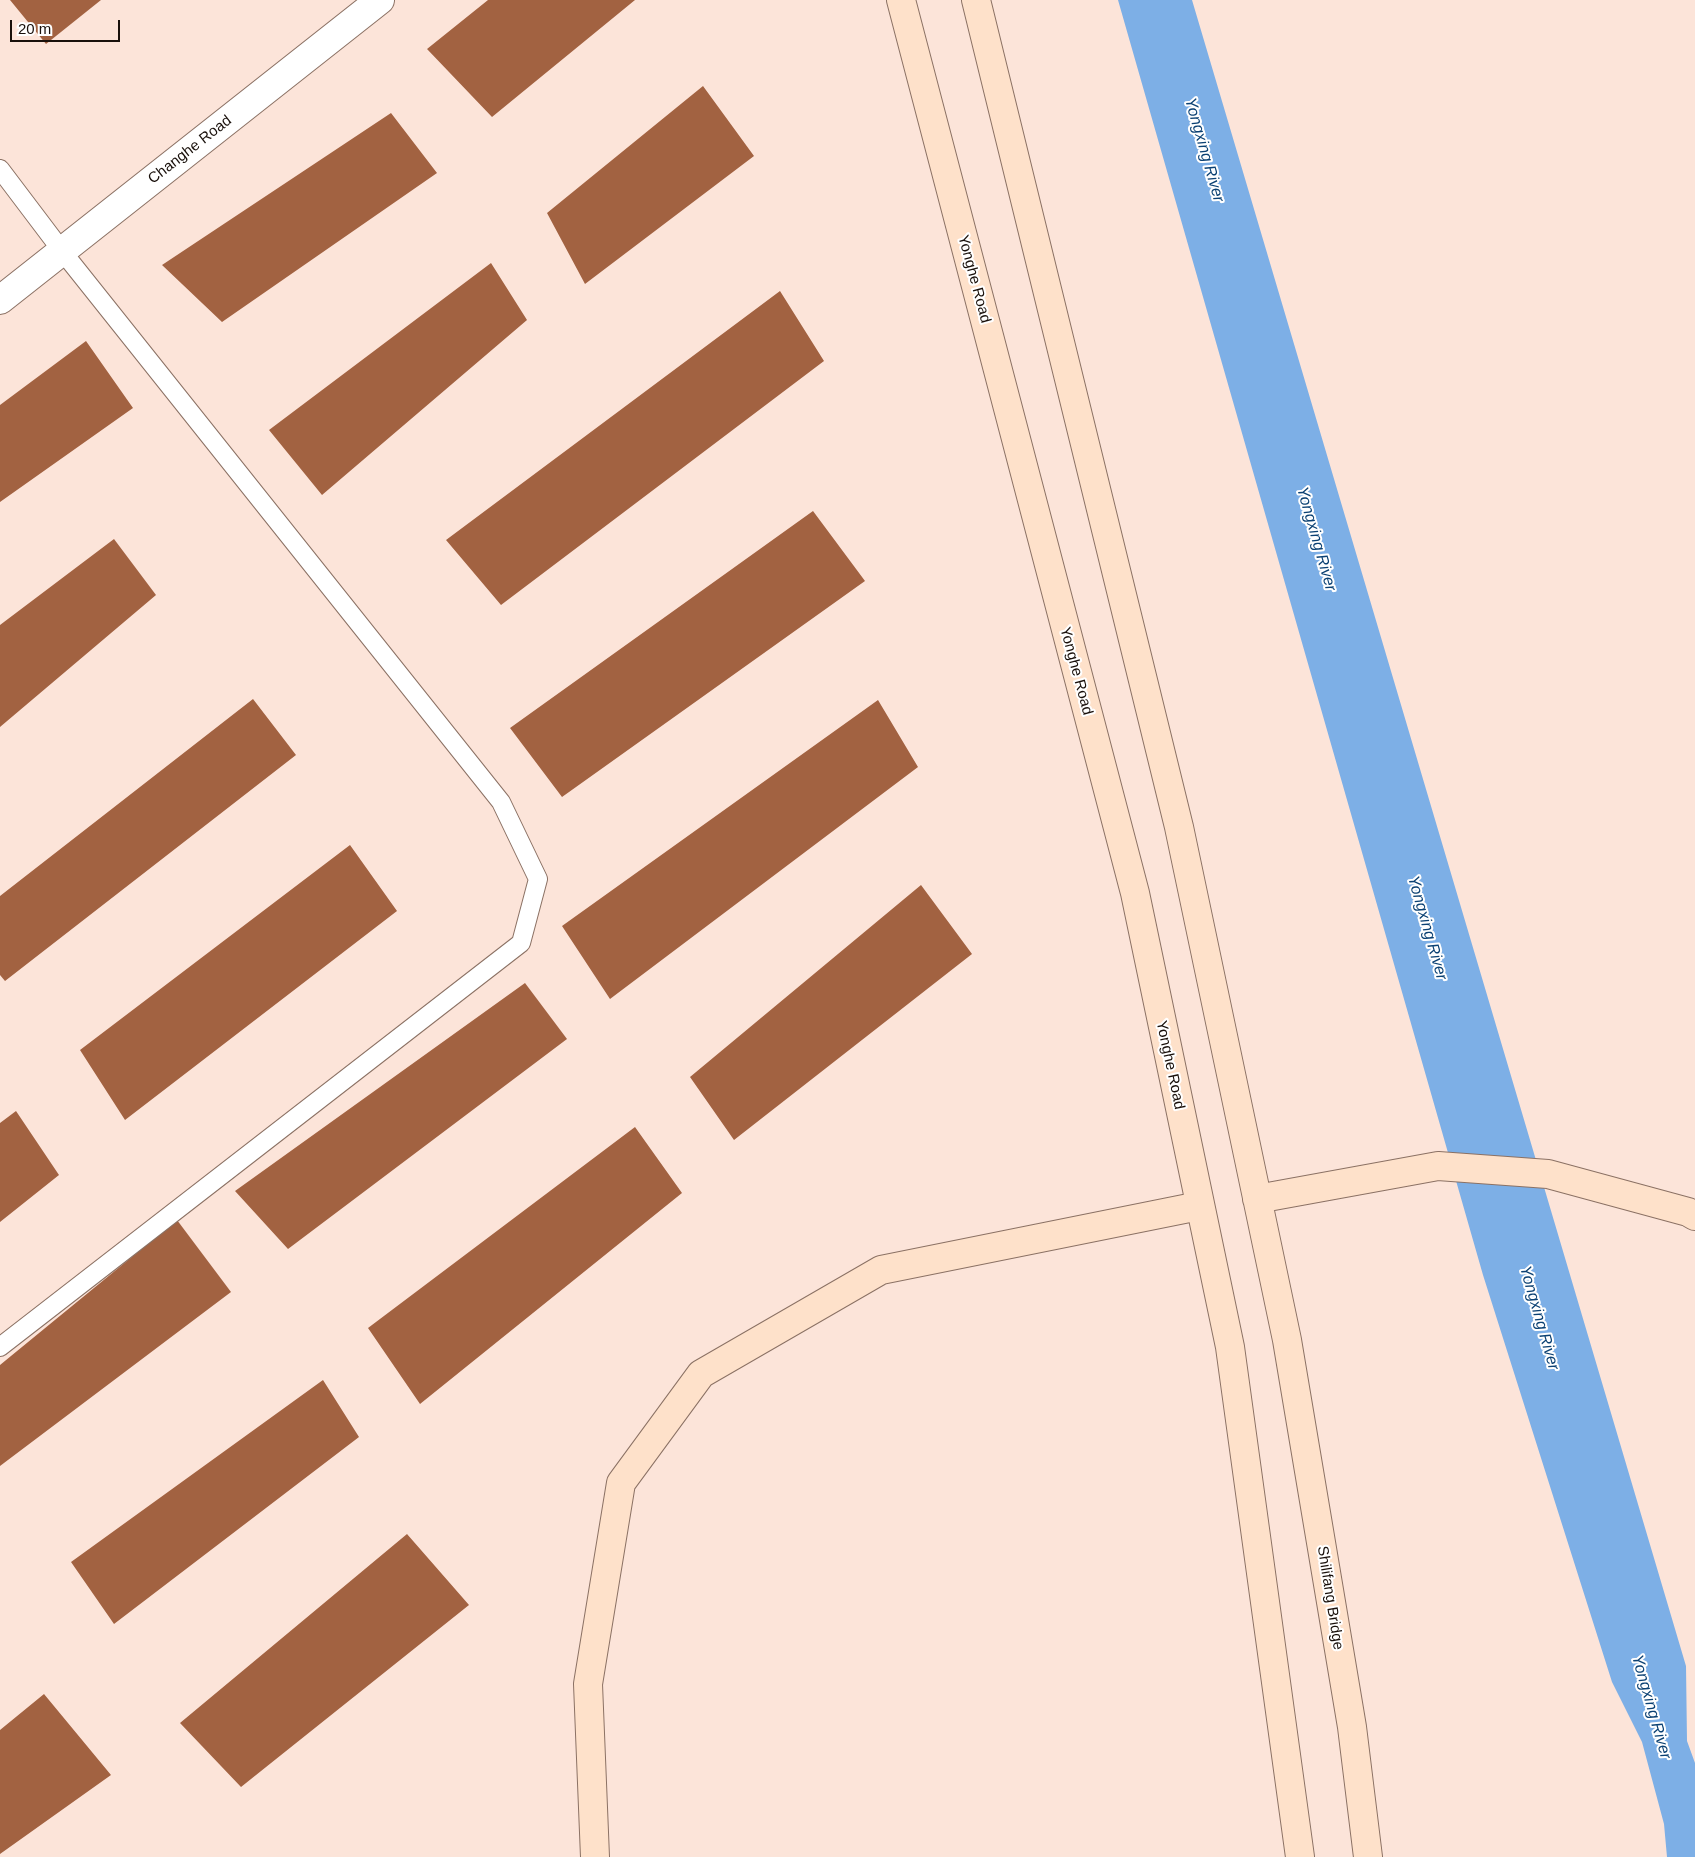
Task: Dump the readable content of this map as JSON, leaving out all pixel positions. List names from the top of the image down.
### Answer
{
  "streets": {
    "main road": ["Yonghe Road", "Shilifang Bridge"],
    "street": ["Changhe Road"]
  },
  "water": ["Yongxing River"],
  "scale_bar": "20 m"
}
